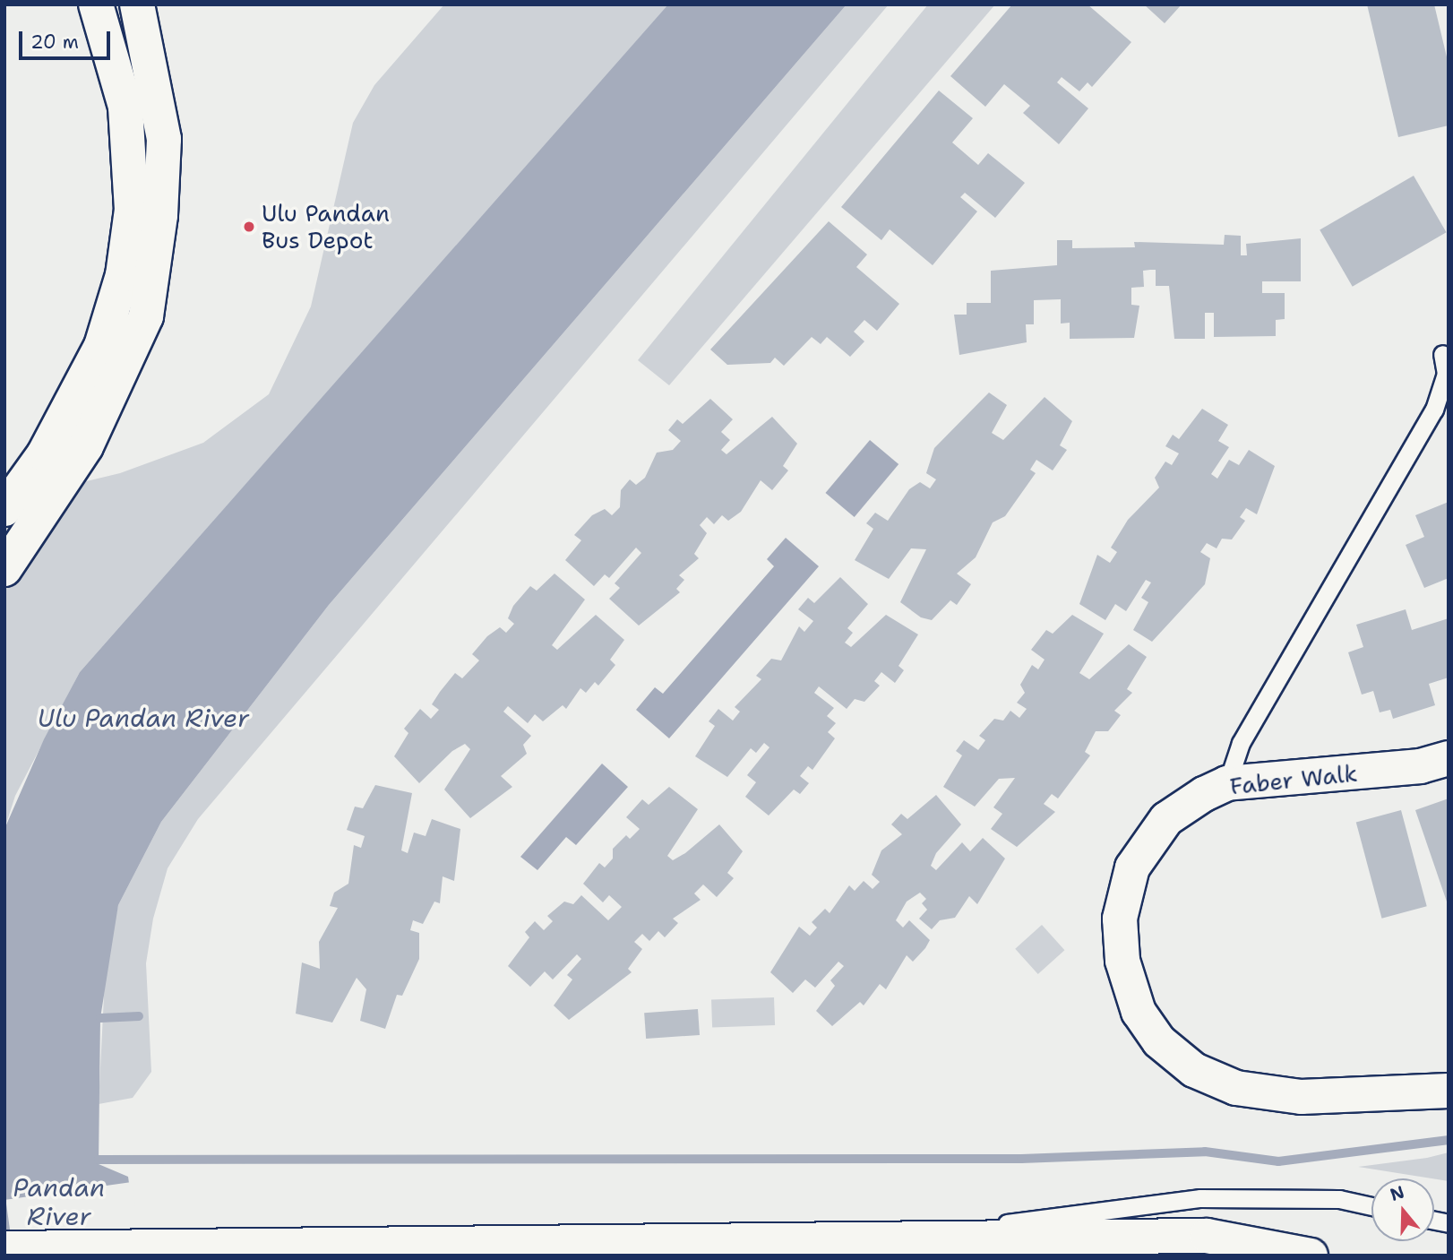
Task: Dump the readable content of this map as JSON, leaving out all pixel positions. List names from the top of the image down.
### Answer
{
  "streets": {
    "main road": ["Faber Walk"]
  },
  "water": ["Ulu Pandan River", "Pandan River"],
  "places": ["Ulu Pandan Bus Depot"],
  "scale_bar": "20 m",
  "north": "top"
}
